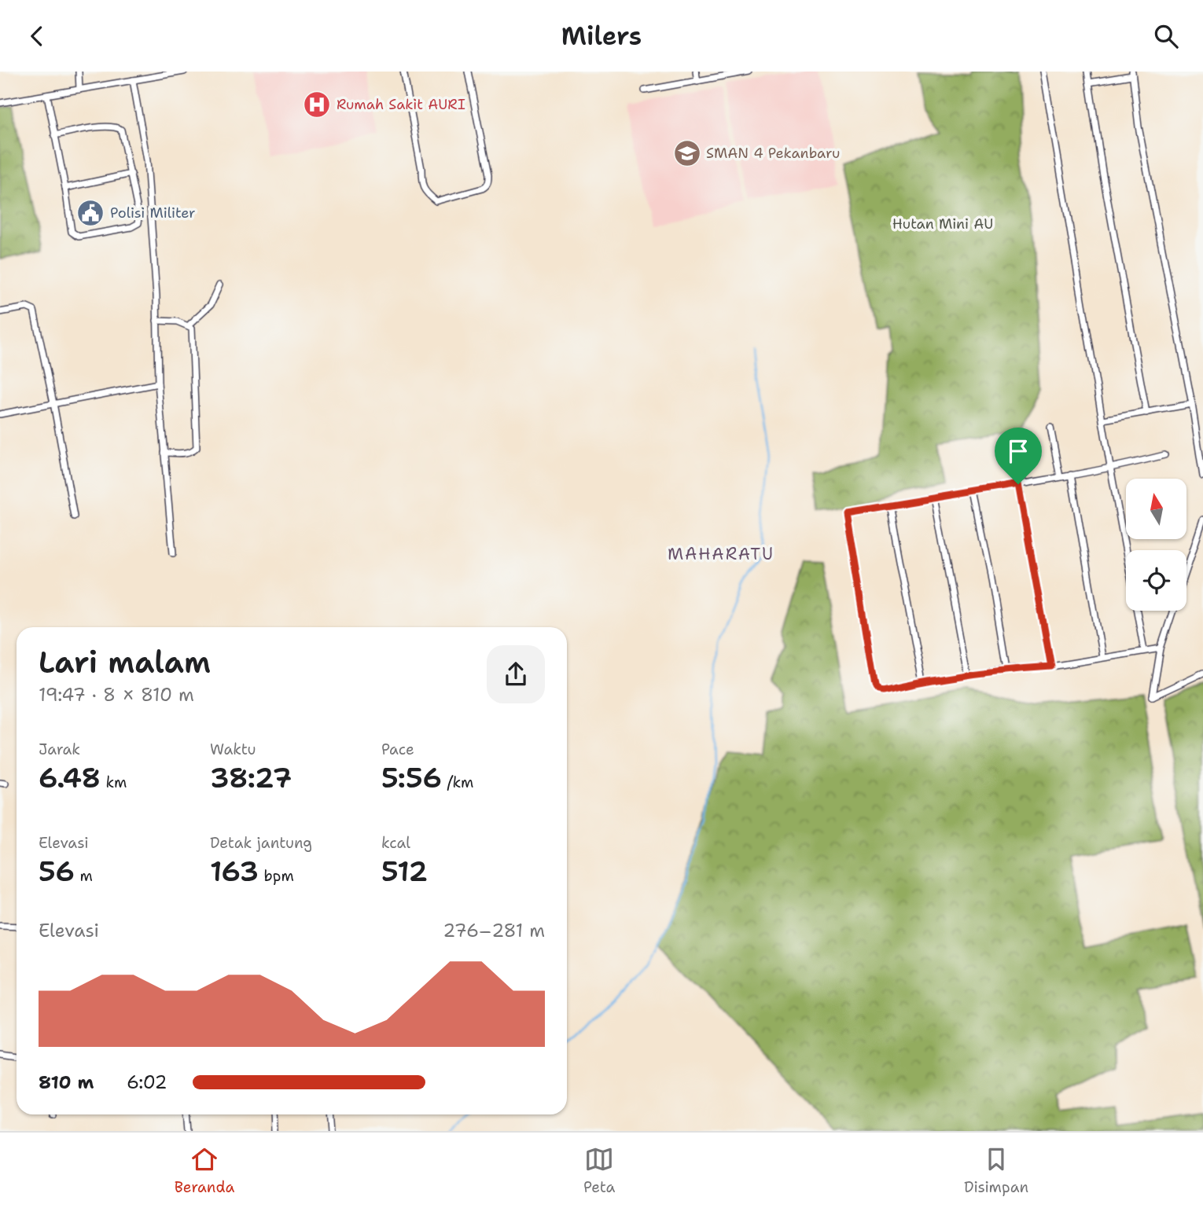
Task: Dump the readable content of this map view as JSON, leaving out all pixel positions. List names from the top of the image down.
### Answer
{
  "districts": ["MAHARATU"],
  "parks": ["Hutan Mini AU"],
  "places": {
    "hospital": ["Rumah Sakit AURI"],
    "school or university": ["SMAN 4 Pekanbaru"],
    "public building": ["Polisi Militer"]
  },
  "north": "top",
  "page": {
    "header": "Milers",
    "heading": ["Lari malam", "19:47 · 8 × 810 m"],
    "stats": [
      ["Jarak", "6.48 km"],
      ["Waktu", "38:27"],
      ["Pace", "5:56 /km"],
      ["Elevasi", "56 m"],
      ["Detak jantung", "163 bpm"],
      ["kcal", "512"]
    ],
    "chart": ["Elevasi", "276–281 m"],
    "list": [
      {
        "name": "810 m",
        "note": "6:02"
      }
    ],
    "tabs": ["Beranda", "Peta", "Disimpan"]
  }
}
